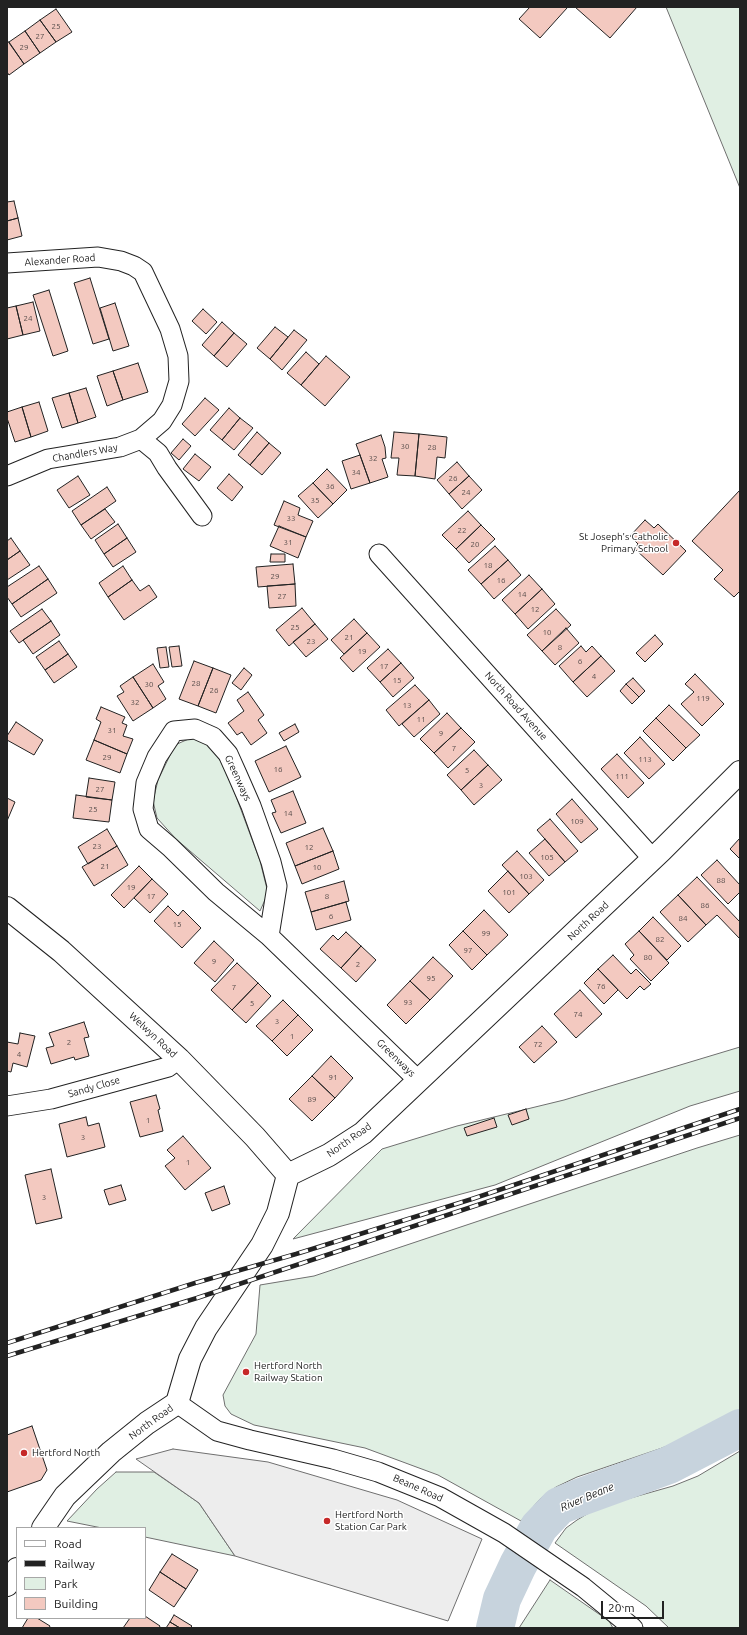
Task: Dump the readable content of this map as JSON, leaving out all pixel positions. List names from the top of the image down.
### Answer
{
  "streets": {
    "main road": ["North Road", "Welwyn Road"],
    "street": [
      "Alexander Road",
      "Chandlers Way",
      "North Road Avenue",
      "Greenways",
      "Sandy Close",
      "Beane Road"
    ]
  },
  "crossings": [
    ["Alexander Road", "Chandlers Way"],
    ["North Road Avenue", "North Road"],
    ["Greenways", "North Road"],
    ["North Road", "Welwyn Road"],
    ["North Road", "Beane Road"],
    ["Welwyn Road", "Sandy Close"]
  ],
  "water": ["River Beane"],
  "places": [
    "St Joseph's Catholic Primary School",
    "Hertford North Railway Station",
    "Hertford North",
    "Hertford North Station Car Park"
  ],
  "house_numbers": [
    "25",
    "27",
    "29",
    "24",
    "30",
    "28",
    "32",
    "34",
    "26",
    "36",
    "24",
    "35",
    "33",
    "22",
    "31",
    "20",
    "18",
    "29",
    "16",
    "14",
    "27",
    "12",
    "25",
    "10",
    "21",
    "23",
    "8",
    "19",
    "6",
    "17",
    "4",
    "15",
    "28",
    "30",
    "26",
    "119",
    "32",
    "13",
    "11",
    "31",
    "9",
    "7",
    "29",
    "113",
    "16",
    "5",
    "111",
    "3",
    "27",
    "25",
    "14",
    "109",
    "23",
    "12",
    "105",
    "21",
    "10",
    "103",
    "88",
    "19",
    "101",
    "17",
    "8",
    "86",
    "6",
    "84",
    "15",
    "99",
    "82",
    "97",
    "80",
    "9",
    "2",
    "95",
    "76",
    "7",
    "93",
    "5",
    "74",
    "3",
    "1",
    "2",
    "72",
    "4",
    "91",
    "89",
    "1",
    "3",
    "1",
    "3"
  ],
  "legend": [
    "Road",
    "Railway",
    "Park",
    "Building"
  ],
  "scale_bar": "20 m"
}
